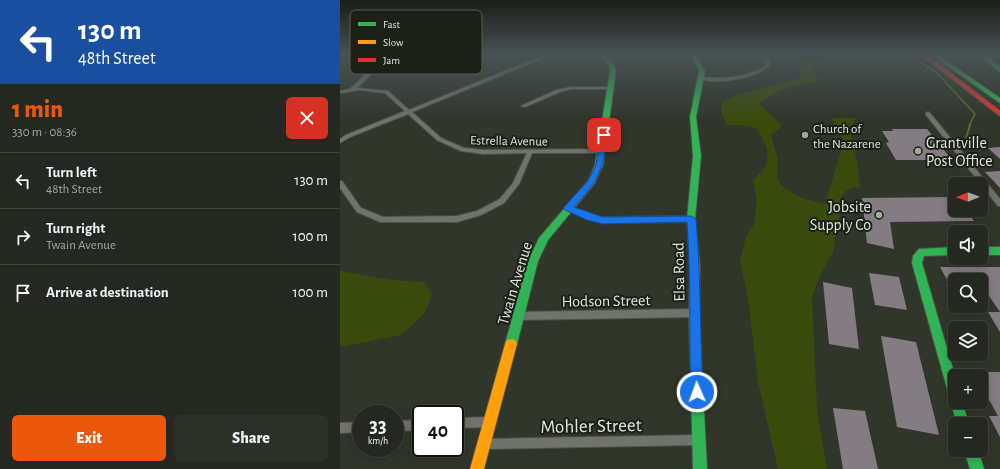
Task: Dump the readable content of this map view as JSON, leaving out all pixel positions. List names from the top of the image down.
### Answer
{
  "streets": {
    "main road": ["Elsa Road", "Twain Avenue"],
    "street": ["Estrella Avenue", "Hodson Street", "Mohler Street"]
  },
  "crossings": [
    ["Estrella Avenue", "Twain Avenue"],
    ["Elsa Road", "Hodson Street"],
    ["Elsa Road", "Mohler Street"],
    ["Twain Avenue", "Hodson Street"],
    ["Twain Avenue", "Mohler Street"]
  ],
  "places": ["Church of the Nazarene", "Grantville Post Office", "Jobsite Supply Co"],
  "legend": ["Fast", "Slow", "Jam"],
  "north": "left",
  "page": {
    "turn": ["130 m", "48th Street"],
    "heading": ["1 min", "330 m · 08:36"],
    "list": [
      {
        "name": "Turn left",
        "note": "48th Street",
        "value": "130 m"
      },
      {
        "name": "Turn right",
        "note": "Twain Avenue",
        "value": "100 m"
      },
      {
        "name": "Arrive at destination",
        "value": "100 m"
      }
    ],
    "map_buttons": ["+", "−"],
    "speed": "33 km/h",
    "limit": "40",
    "buttons": ["Exit", "Share"]
  }
}
